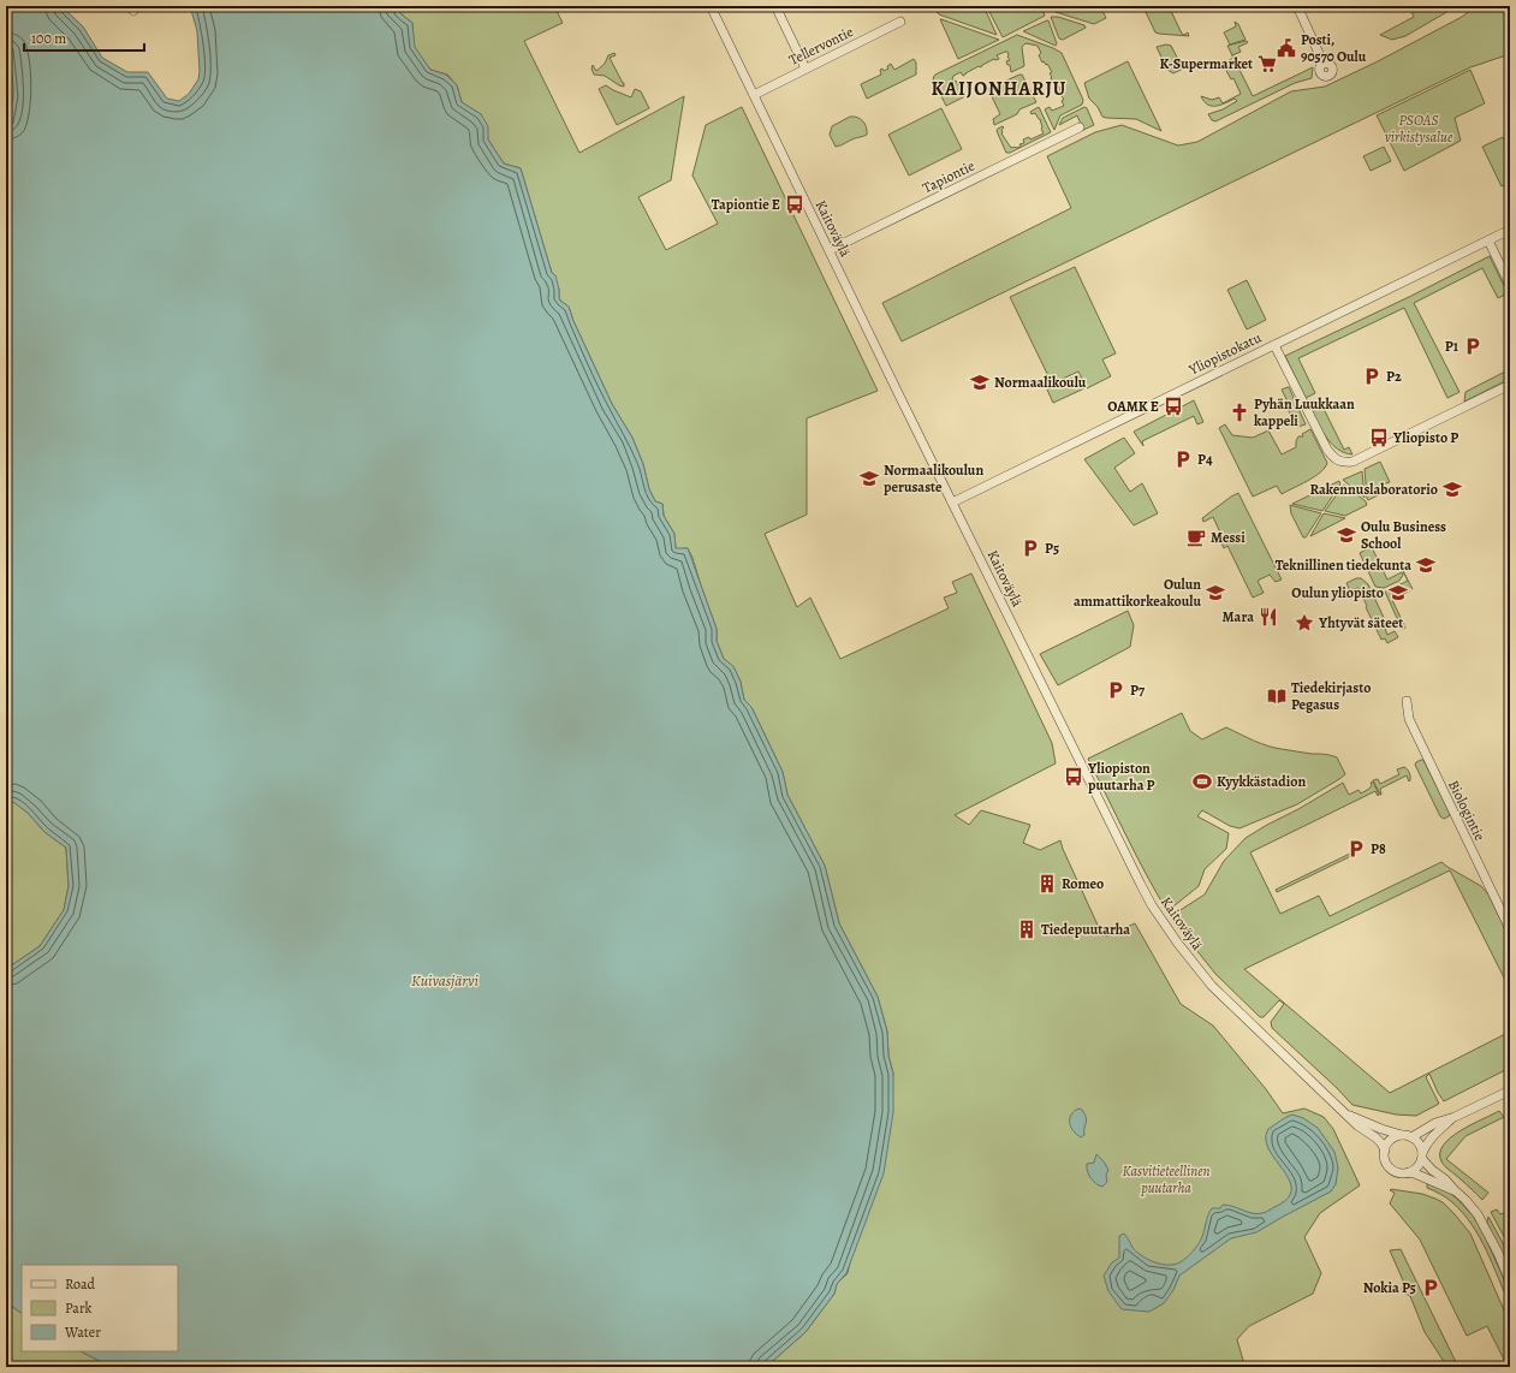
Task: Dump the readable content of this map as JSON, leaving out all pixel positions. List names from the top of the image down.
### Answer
{
  "streets": {
    "street": [
      "Tellervontie",
      "Tapiontie",
      "Kaitoväylä",
      "Yliopistokatu",
      "Biologintie"
    ]
  },
  "crossings": [
    ["Tellervontie", "Kaitoväylä"],
    ["Tapiontie", "Kaitoväylä"],
    ["Kaitoväylä", "Yliopistokatu"]
  ],
  "districts": ["KAIJONHARJU"],
  "water": ["Kuivasjärvi"],
  "parks": ["PSOAS virkistysalue", "Kasvitieteellinen puutarha"],
  "places": {
    "public building": ["Posti, 90570 Oulu"],
    "supermarket": ["K-Supermarket"],
    "bus stop": [
      "Tapiontie E",
      "OAMK E",
      "Yliopisto P",
      "Yliopiston puutarha P"
    ],
    "parking": [
      "P1",
      "P2",
      "P4",
      "P5",
      "P7",
      "P8",
      "Nokia P5"
    ],
    "school or university": [
      "Normaalikoulu",
      "Normaalikoulun perusaste",
      "Rakennuslaboratorio",
      "Oulu Business School",
      "Teknillinen tiedekunta",
      "Oulun ammattikorkeakoulu",
      "Oulun yliopisto"
    ],
    "church": ["Pyhän Luukkaan kappeli"],
    "cafe": ["Messi"],
    "restaurant": ["Mara"],
    "place": ["Yhtyvät säteet"],
    "library": ["Tiedekirjasto Pegasus"],
    "sports": ["Kyykkästadion"],
    "building": ["Romeo", "Tiedepuutarha"]
  },
  "legend": ["Road", "Park", "Water"],
  "scale_bar": "100 m"
}
